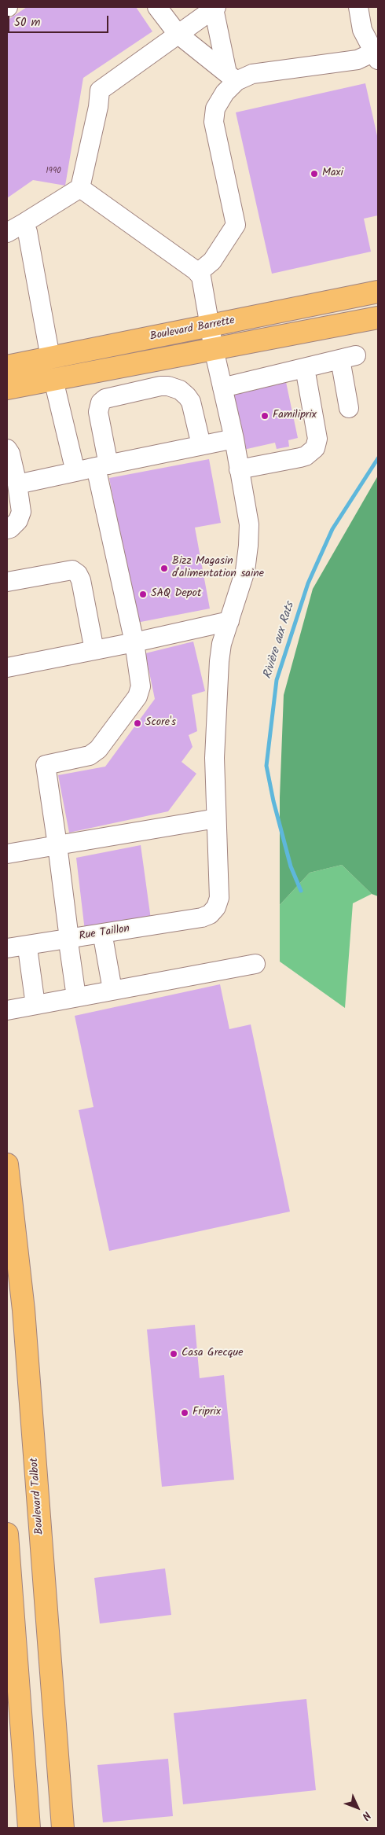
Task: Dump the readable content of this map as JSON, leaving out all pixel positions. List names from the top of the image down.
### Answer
{
  "streets": {
    "main road": ["Boulevard Barrette", "Boulevard Talbot"],
    "street": ["Rue Taillon"]
  },
  "water": ["Rivière aux Rats"],
  "places": [
    "Maxi",
    "Familiprix",
    "Bizz Magasin d'alimentation saine",
    "SAQ Depot",
    "Score's",
    "Casa Grecque",
    "Friprix"
  ],
  "house_numbers": ["1990"],
  "scale_bar": "50 m",
  "north": "bottom right"
}
